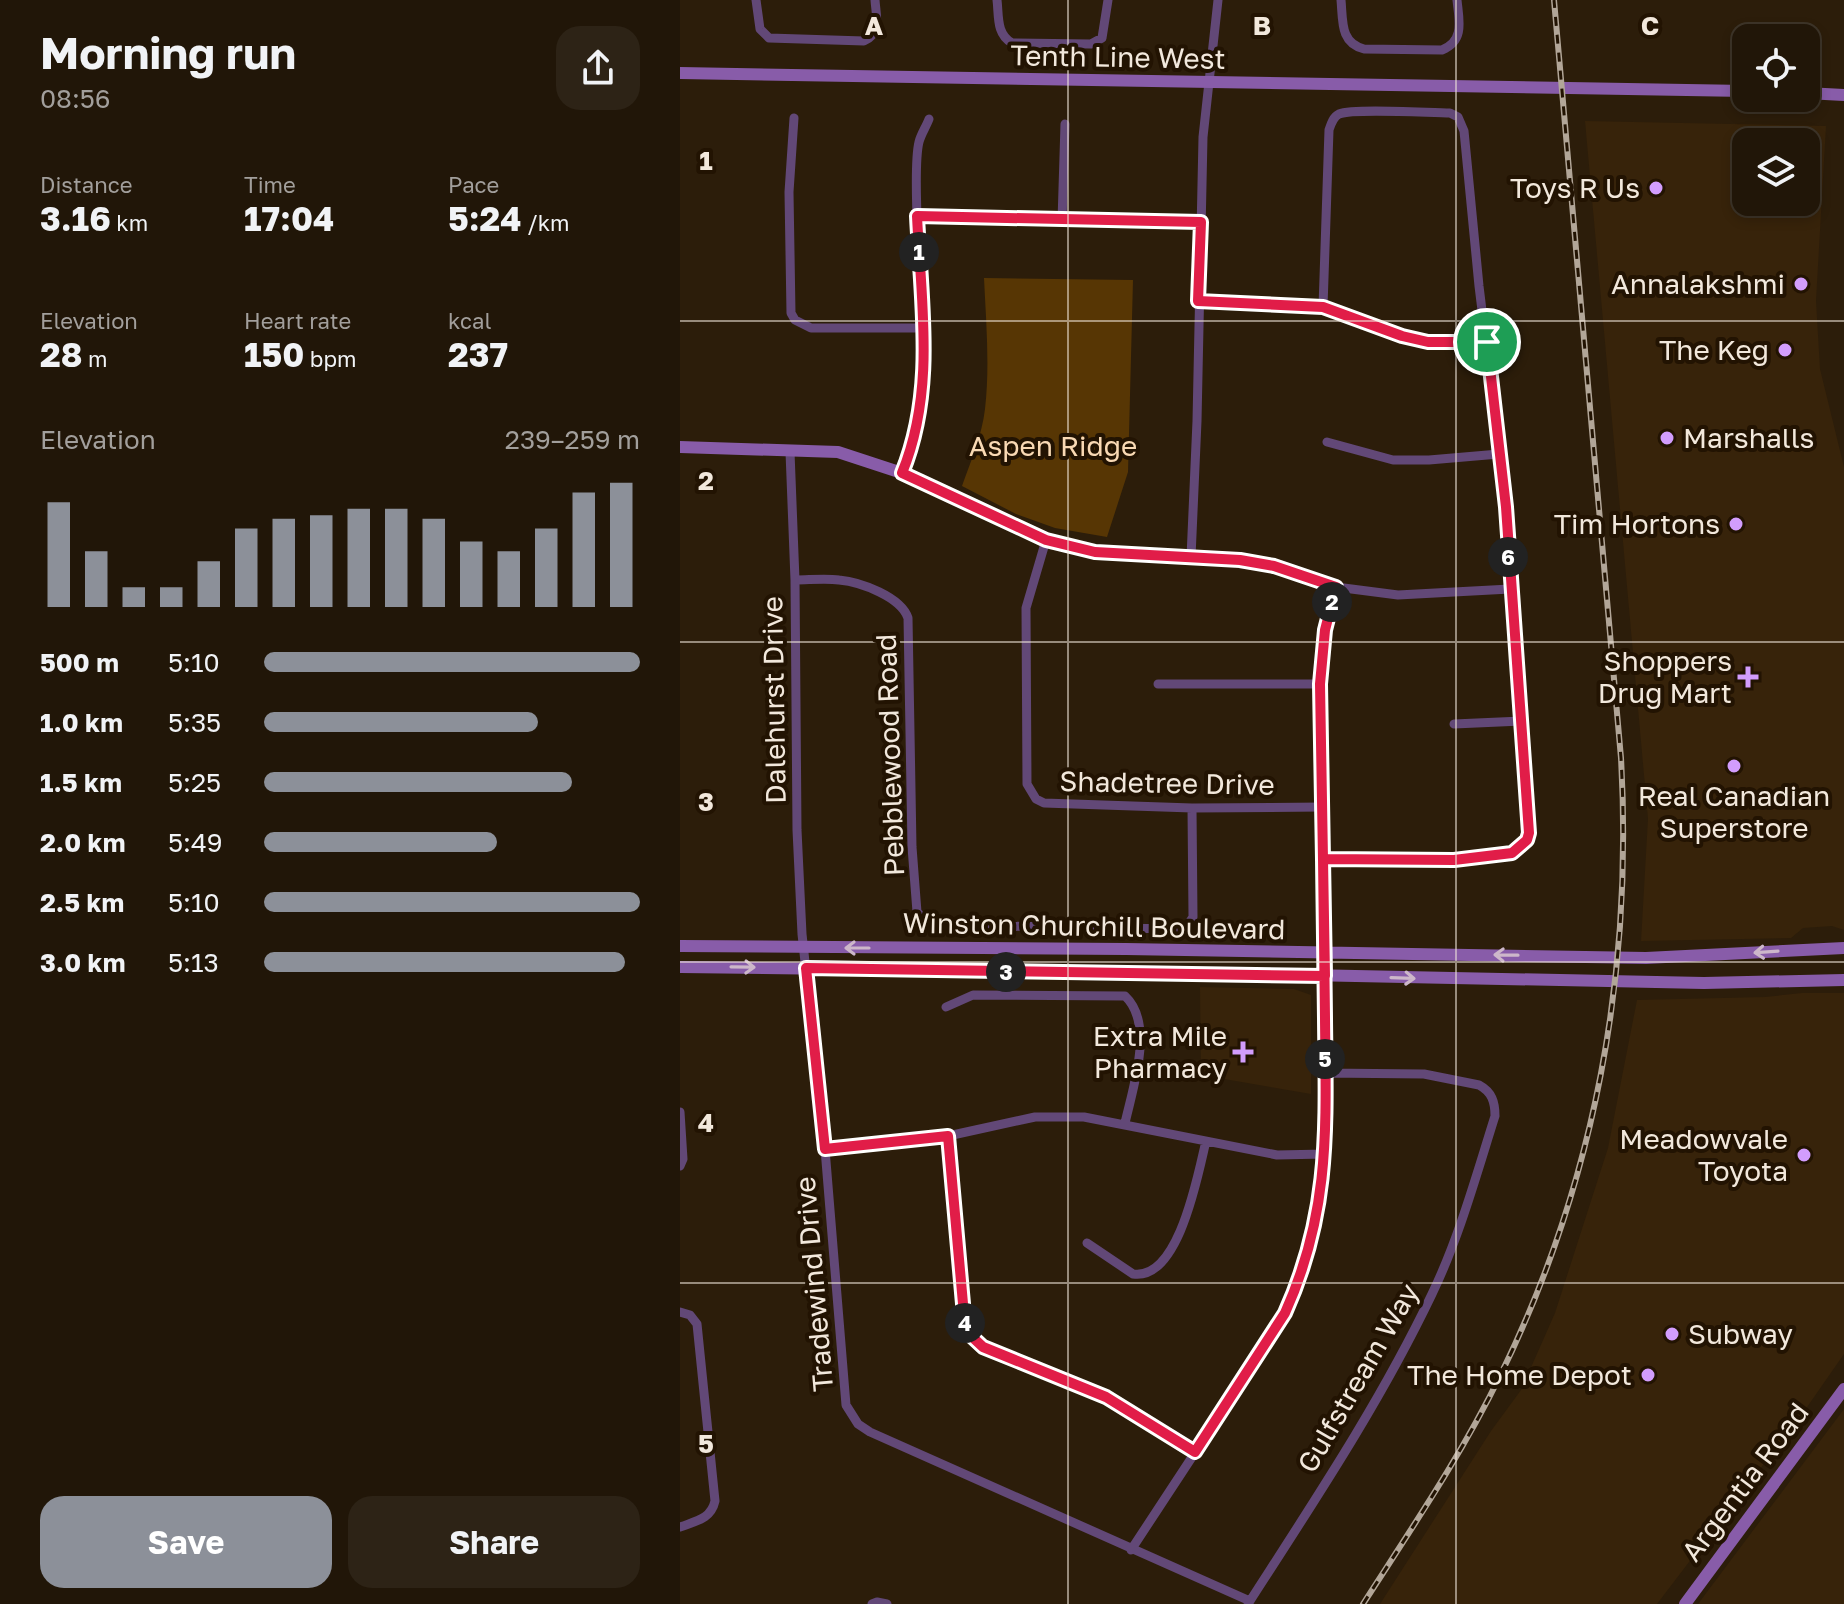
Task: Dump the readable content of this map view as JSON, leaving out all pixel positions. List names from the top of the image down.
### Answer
{
  "streets": {
    "street": [
      "Tenth Line West",
      "Dalehurst Drive",
      "Pebblewood Road",
      "Shadetree Drive",
      "Winston Churchill Boulevard",
      "Tradewind Drive",
      "Gulfstream Way",
      "Argentia Road"
    ]
  },
  "crossings": [
    ["Dalehurst Drive", "Pebblewood Road"],
    ["Dalehurst Drive", "Winston Churchill Boulevard"],
    ["Dalehurst Drive", "Tradewind Drive"],
    ["Pebblewood Road", "Shadetree Drive"],
    ["Winston Churchill Boulevard", "Tradewind Drive"],
    ["Tradewind Drive", "Gulfstream Way"]
  ],
  "parks": ["Aspen Ridge"],
  "places": {
    "other": [
      "Toys R Us",
      "Annalakshmi",
      "The Keg",
      "Marshalls",
      "Tim Hortons",
      "Real Canadian Superstore",
      "Meadowvale Toyota",
      "Subway",
      "The Home Depot"
    ],
    "health": ["Shoppers Drug Mart", "Extra Mile Pharmacy"]
  },
  "page": {
    "heading": ["Morning run", "08:56"],
    "stats": [
      ["Distance", "3.16 km"],
      ["Time", "17:04"],
      ["Pace", "5:24 /km"],
      ["Elevation", "28 m"],
      ["Heart rate", "150 bpm"],
      ["kcal", "237"]
    ],
    "pins": [
      "1",
      "6",
      "2",
      "3",
      "5",
      "4"
    ],
    "chart": ["Elevation", "239–259 m"],
    "list": [
      {
        "name": "500 m",
        "note": "5:10"
      },
      {
        "name": "1.0 km",
        "note": "5:35"
      },
      {
        "name": "1.5 km",
        "note": "5:25"
      },
      {
        "name": "2.0 km",
        "note": "5:49"
      },
      {
        "name": "2.5 km",
        "note": "5:10"
      },
      {
        "name": "3.0 km",
        "note": "5:13"
      }
    ],
    "buttons": ["Save", "Share"]
  },
  "grid": {
    "columns": ["A", "B", "C"],
    "rows": [
      "1",
      "2",
      "3",
      "4",
      "5"
    ]
  }
}
